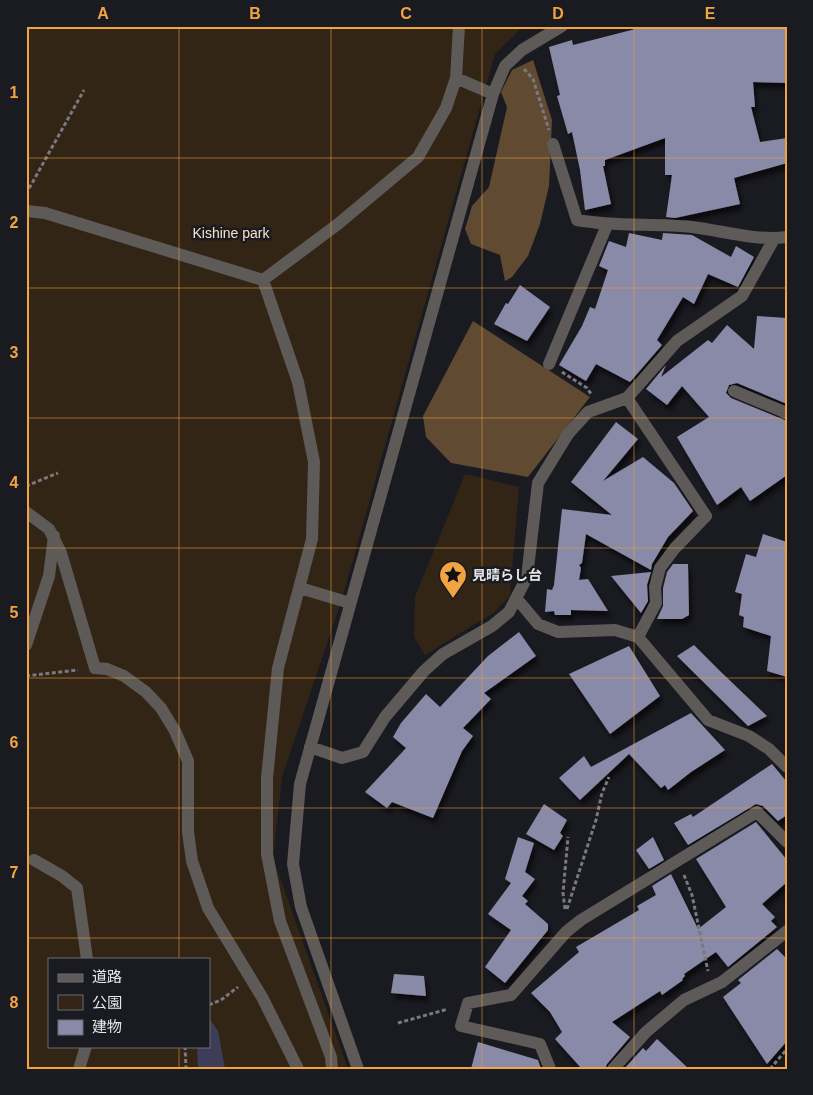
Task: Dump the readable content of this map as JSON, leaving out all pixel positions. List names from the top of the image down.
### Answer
{
  "parks": ["Kishine park"],
  "places": {
    "place": ["見晴らし台"]
  },
  "legend": ["道路", "公園", "建物"],
  "grid": {
    "columns": [
      "A",
      "B",
      "C",
      "D",
      "E"
    ],
    "rows": [
      "1",
      "2",
      "3",
      "4",
      "5",
      "6",
      "7",
      "8"
    ]
  }
}
